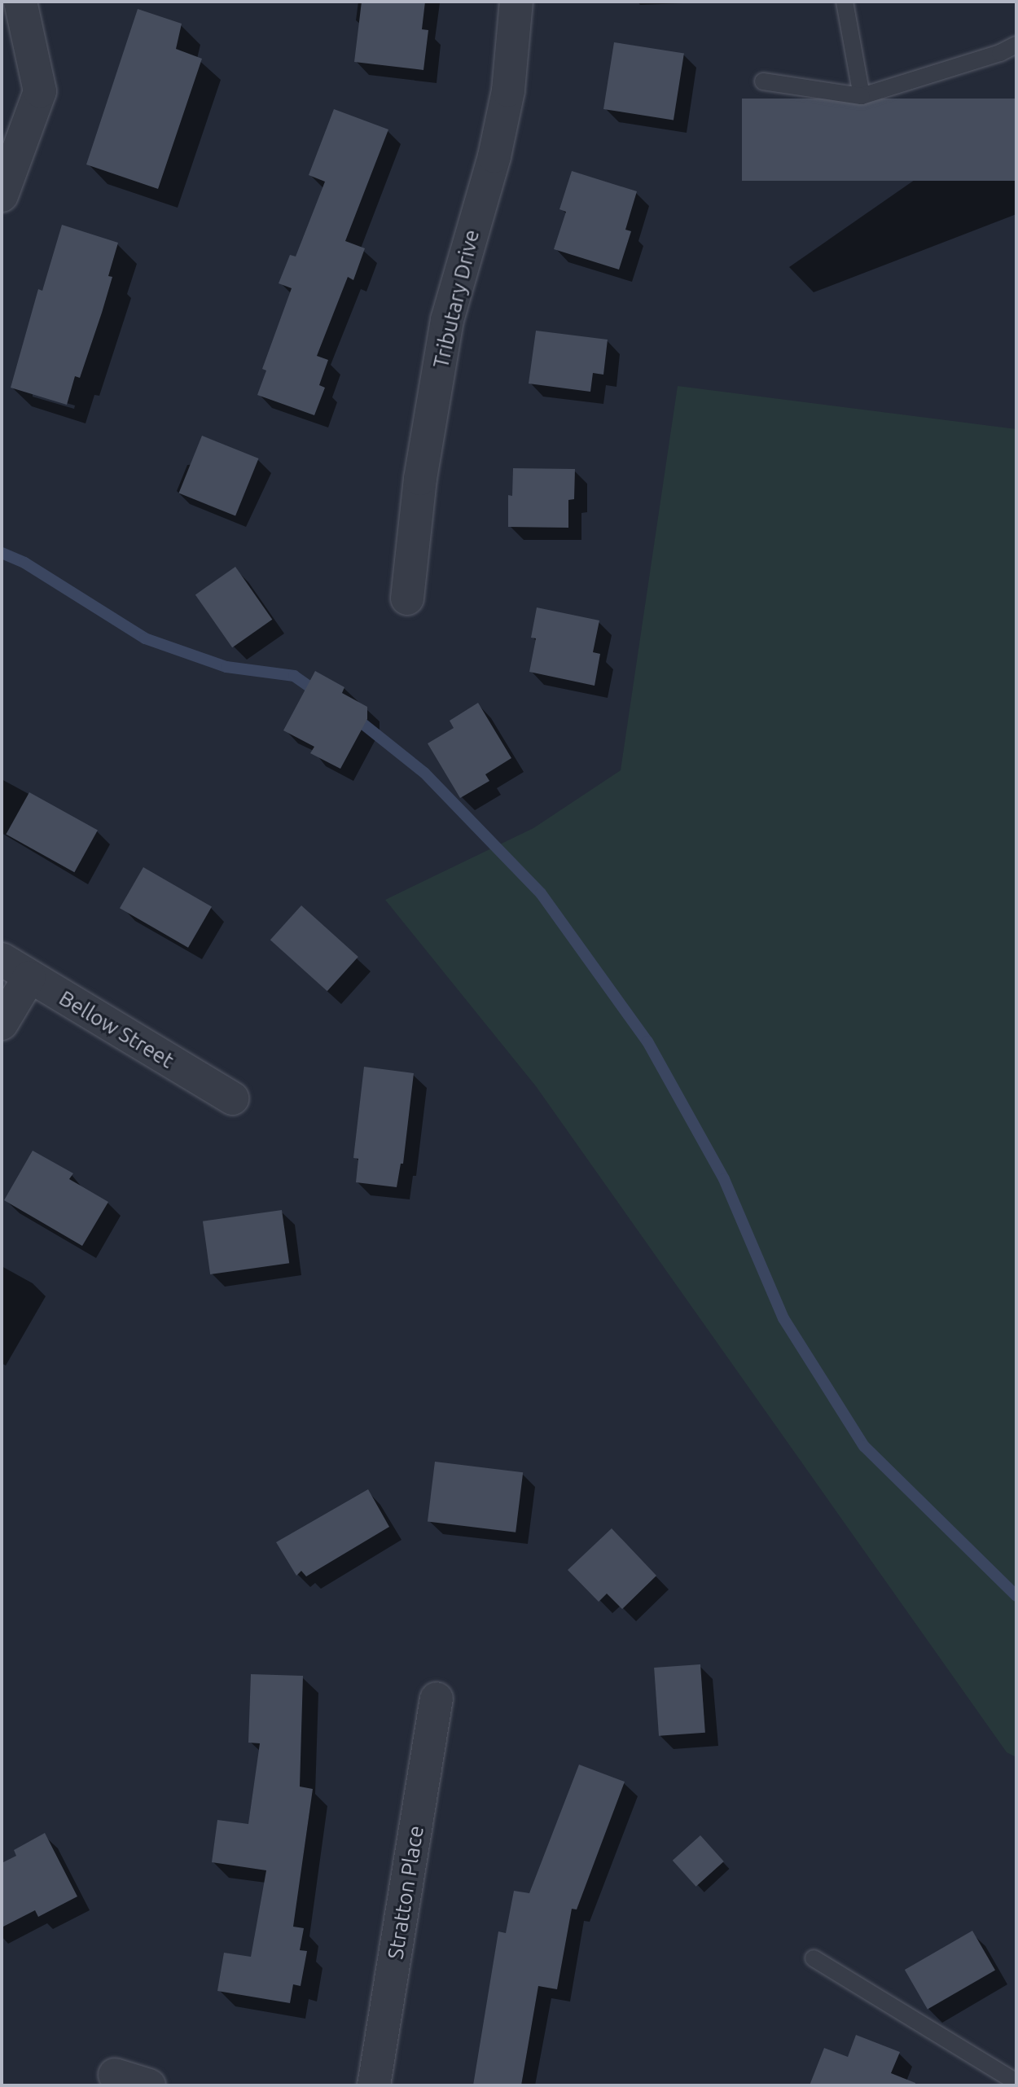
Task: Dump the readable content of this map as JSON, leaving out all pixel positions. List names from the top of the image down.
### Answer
{
  "streets": {
    "street": ["Tributary Drive", "Bellow Street", "Stratton Place"]
  }
}
